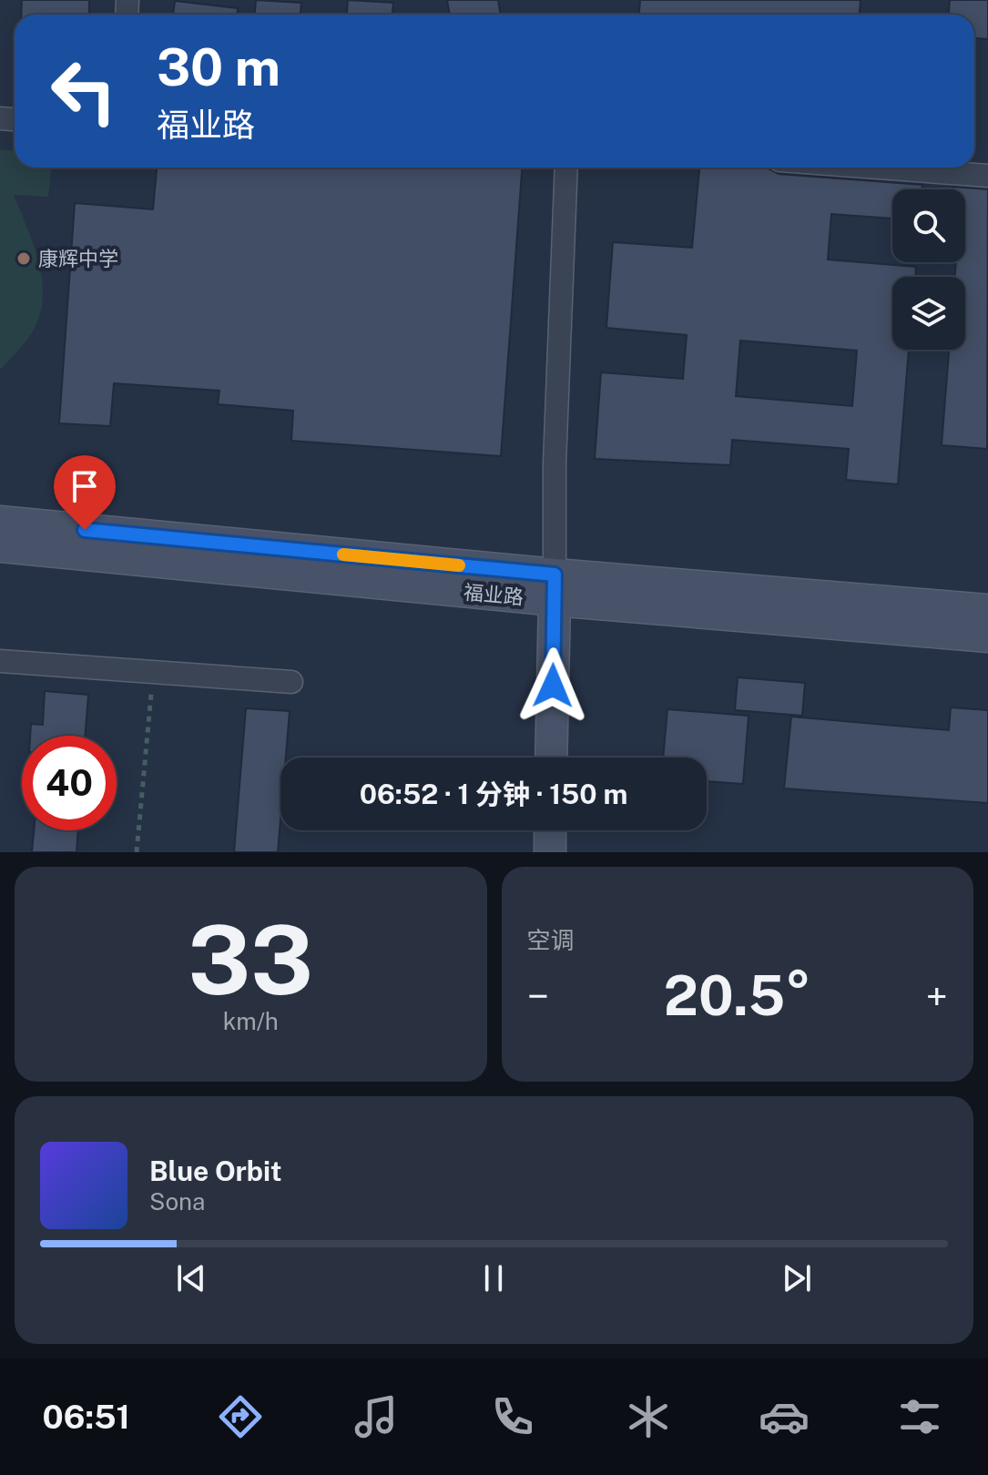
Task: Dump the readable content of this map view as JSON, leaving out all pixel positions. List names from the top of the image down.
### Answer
{
  "streets": {
    "street": ["福业路"]
  },
  "places": ["康辉中学"],
  "page": {
    "turn": ["30 m", "福业路"],
    "limit": "40",
    "trip": "06:52 · 1 分钟 · 150 m",
    "tile": [
      ["33", "km/h"],
      "空调"
    ],
    "heat": ["−", "20.5°", "+"],
    "song": ["Blue Orbit", "Sona"],
    "tabs": "06:51"
  }
}
